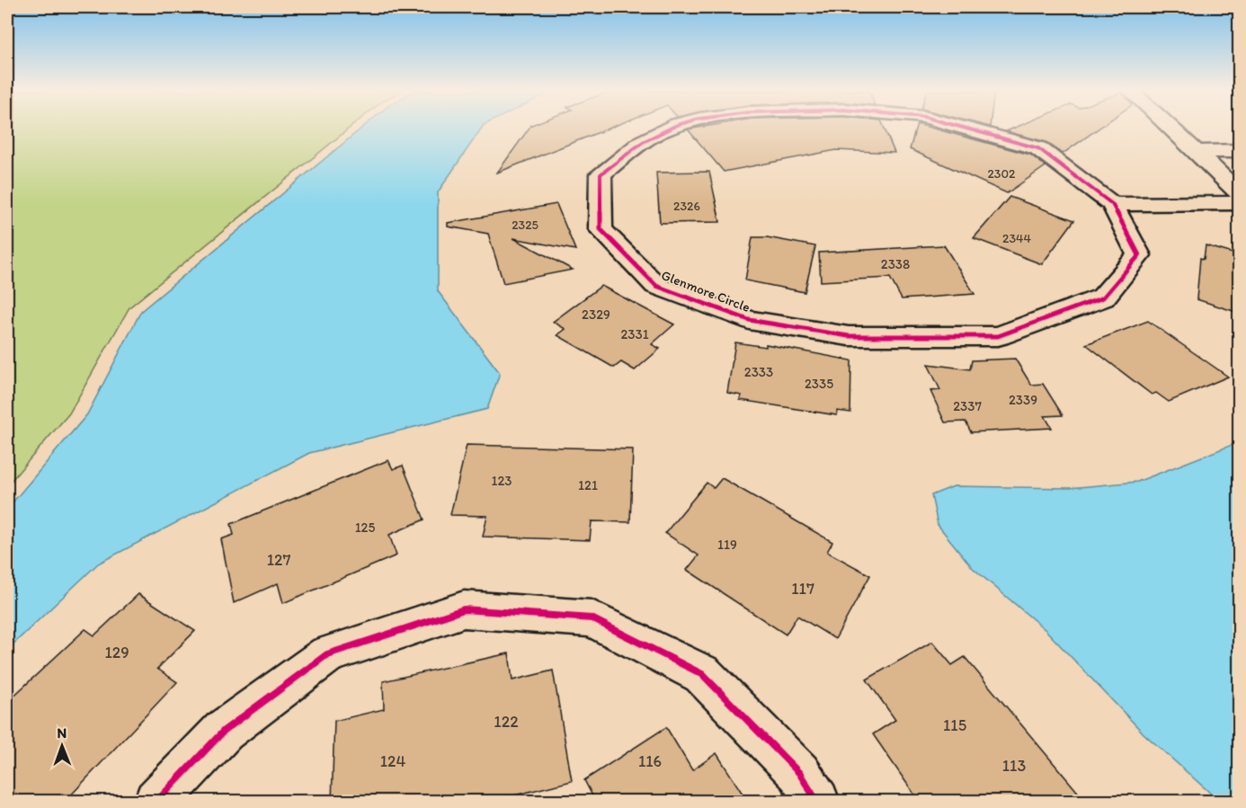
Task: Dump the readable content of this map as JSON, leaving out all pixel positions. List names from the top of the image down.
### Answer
{
  "streets": {
    "street": ["Glenmore Circle"]
  },
  "house_numbers": [
    "2302",
    "2326",
    "2325",
    "2344",
    "2338",
    "2329",
    "2331",
    "2333",
    "2335",
    "2339",
    "2337",
    "123",
    "121",
    "125",
    "119",
    "127",
    "117",
    "129",
    "122",
    "115",
    "124",
    "116",
    "113"
  ],
  "north": "top"
}
